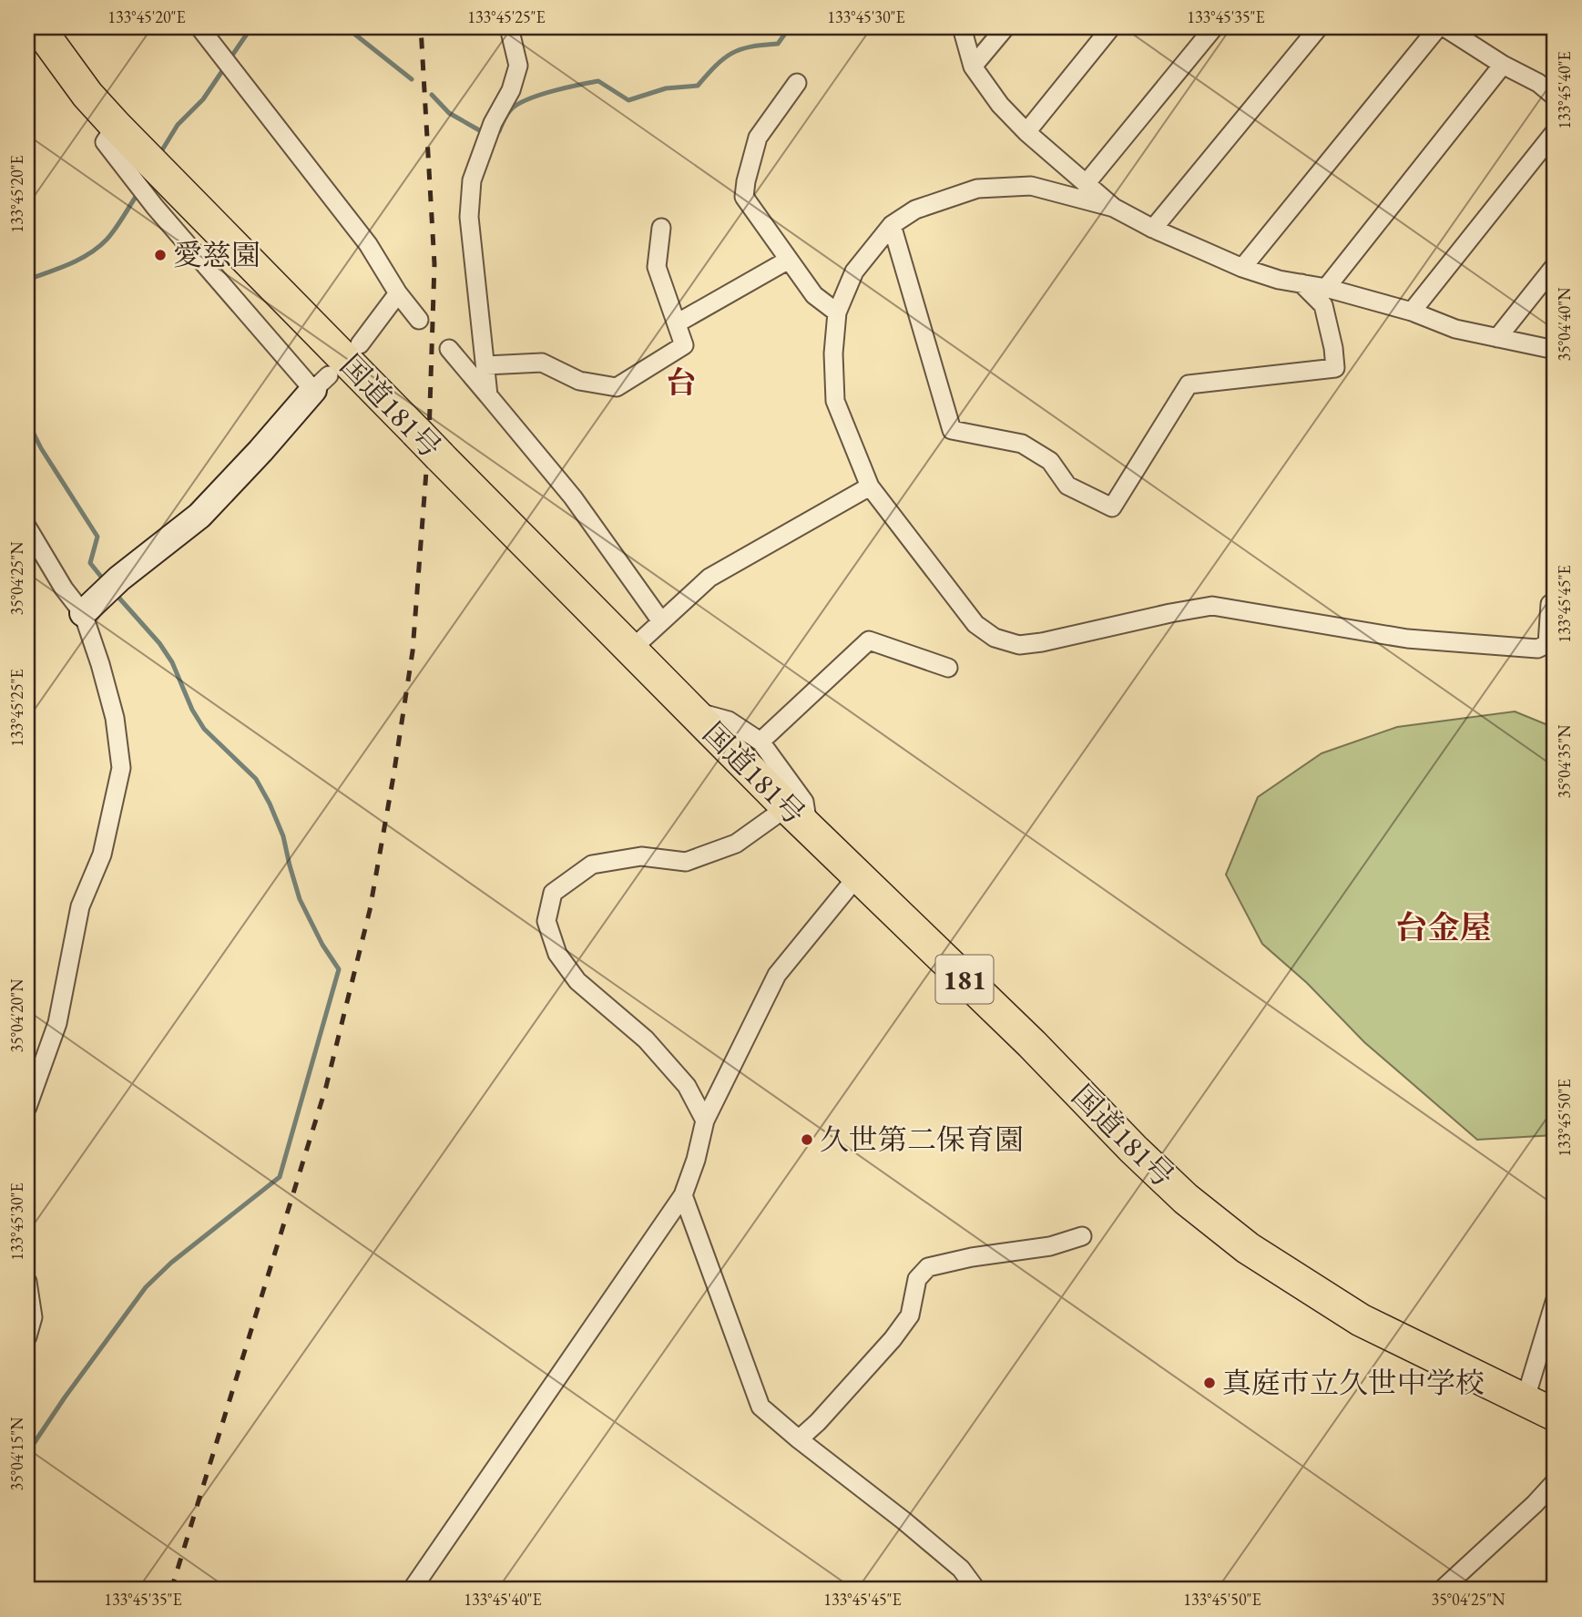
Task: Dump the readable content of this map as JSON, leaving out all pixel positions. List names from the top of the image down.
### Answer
{
  "streets": {
    "highway": ["国道181号", "181"]
  },
  "districts": ["台", "台金屋"],
  "places": ["愛慈園", "久世第二保育園", "真庭市立久世中学校"],
  "coordinates": [
    "133°45'20\"E",
    "133°45'25\"E",
    "133°45'30\"E",
    "133°45'35\"E",
    "133°45'40\"E",
    "35°04'40\"N",
    "35°04'25\"N",
    "133°45'45\"E",
    "35°04'35\"N",
    "35°04'20\"N",
    "133°45'50\"E",
    "35°04'15\"N"
  ]
}
